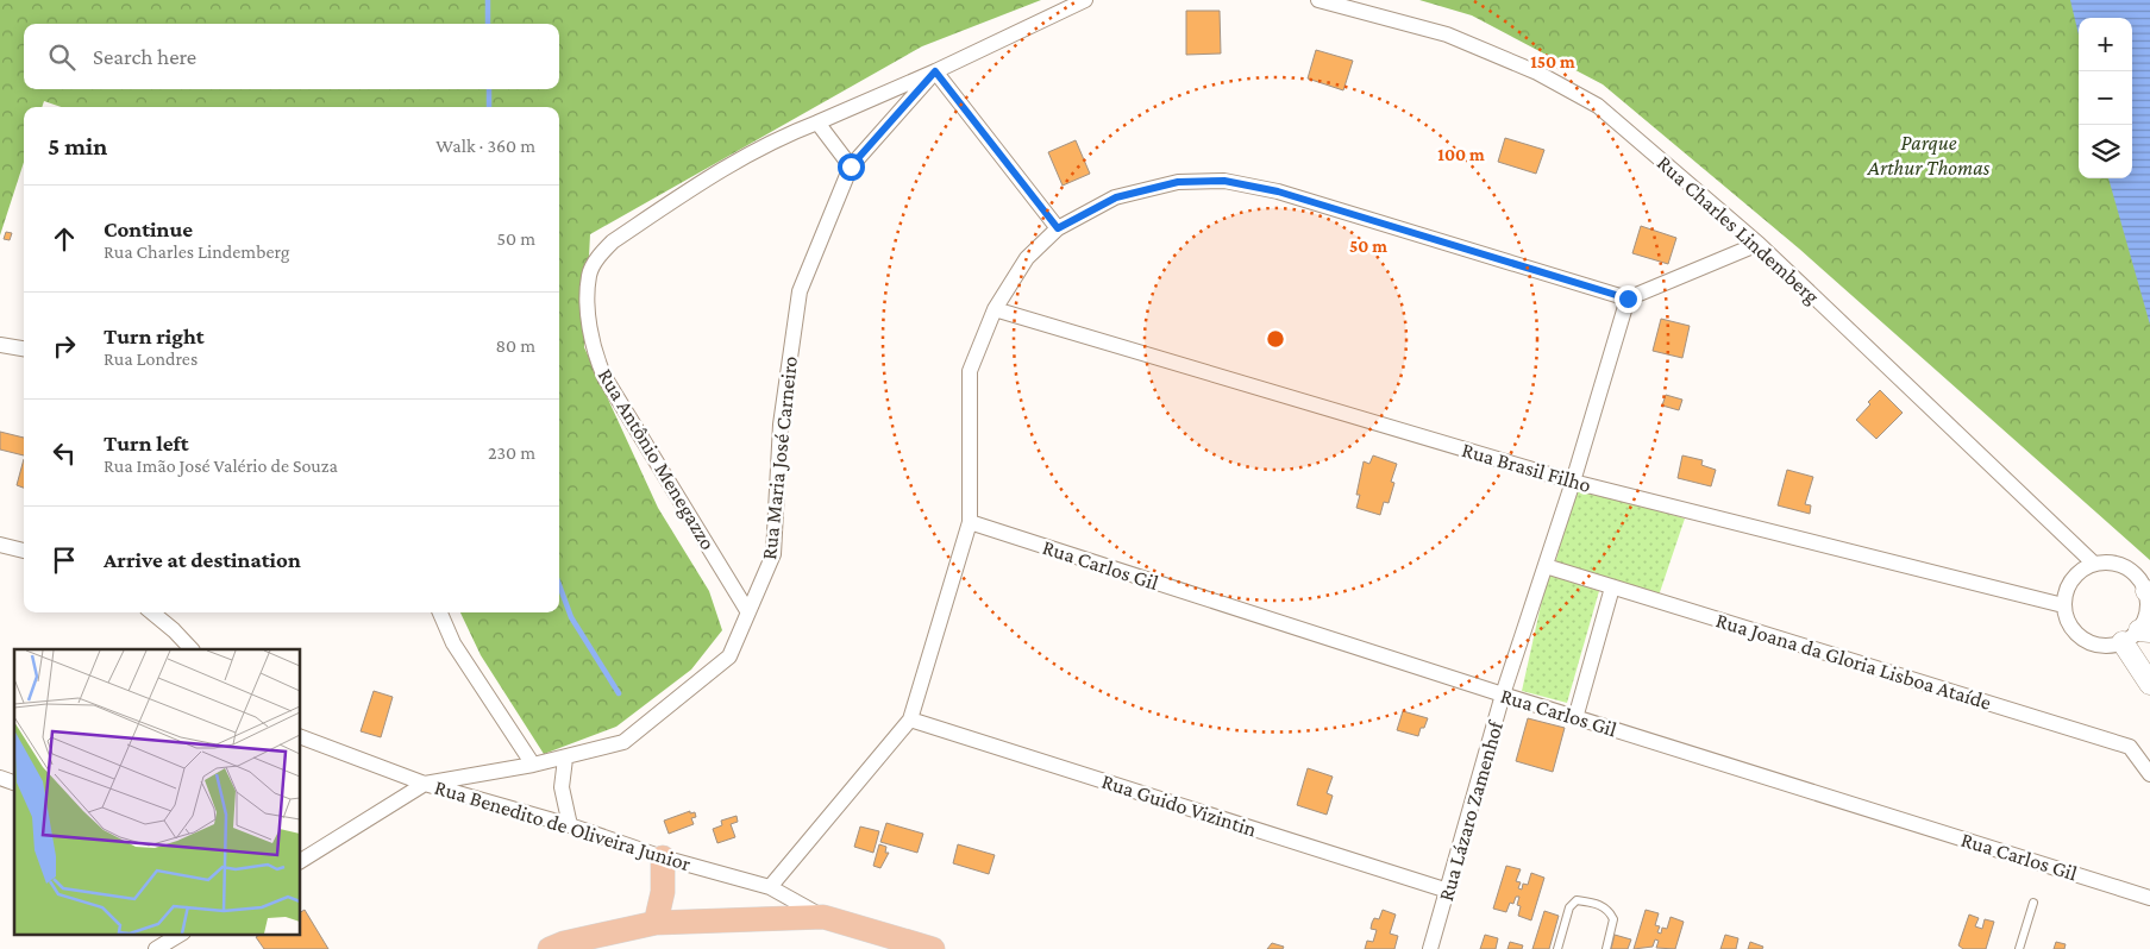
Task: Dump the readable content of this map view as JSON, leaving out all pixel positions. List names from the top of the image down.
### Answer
{
  "streets": {
    "street": [
      "Rua Charles Lindemberg",
      "Rua Maria José Carneiro",
      "Rua Antônio Menegazzo",
      "Rua Brasil Filho",
      "Rua Carlos Gil",
      "Rua Joana da Gloria Lisboa Ataíde",
      "Rua Guido Vizintin",
      "Rua Lázaro Zamenhof",
      "Rua Benedito de Oliveira Junior"
    ]
  },
  "crossings": [
    ["Rua Charles Lindemberg", "Rua Brasil Filho"],
    ["Rua Maria José Carneiro", "Rua Antônio Menegazzo"],
    ["Rua Maria José Carneiro", "Rua Benedito de Oliveira Junior"],
    ["Rua Brasil Filho", "Rua Lázaro Zamenhof"],
    ["Rua Carlos Gil", "Rua Lázaro Zamenhof"],
    ["Rua Joana da Gloria Lisboa Ataíde", "Rua Lázaro Zamenhof"],
    ["Rua Guido Vizintin", "Rua Lázaro Zamenhof"]
  ],
  "parks": ["Parque Arthur Thomas"],
  "page": {
    "map_buttons": ["+", "−"],
    "search": "Search here",
    "heading": ["5 min", "Walk · 360 m"],
    "list": [
      ["Continue", "Rua Charles Lindemberg", "50 m"],
      ["Turn right", "Rua Londres", "80 m"],
      ["Turn left", "Rua Imão José Valério de Souza", "230 m"],
      "Arrive at destination"
    ]
  },
  "rings": ["150 m", "100 m", "50 m"]
}
